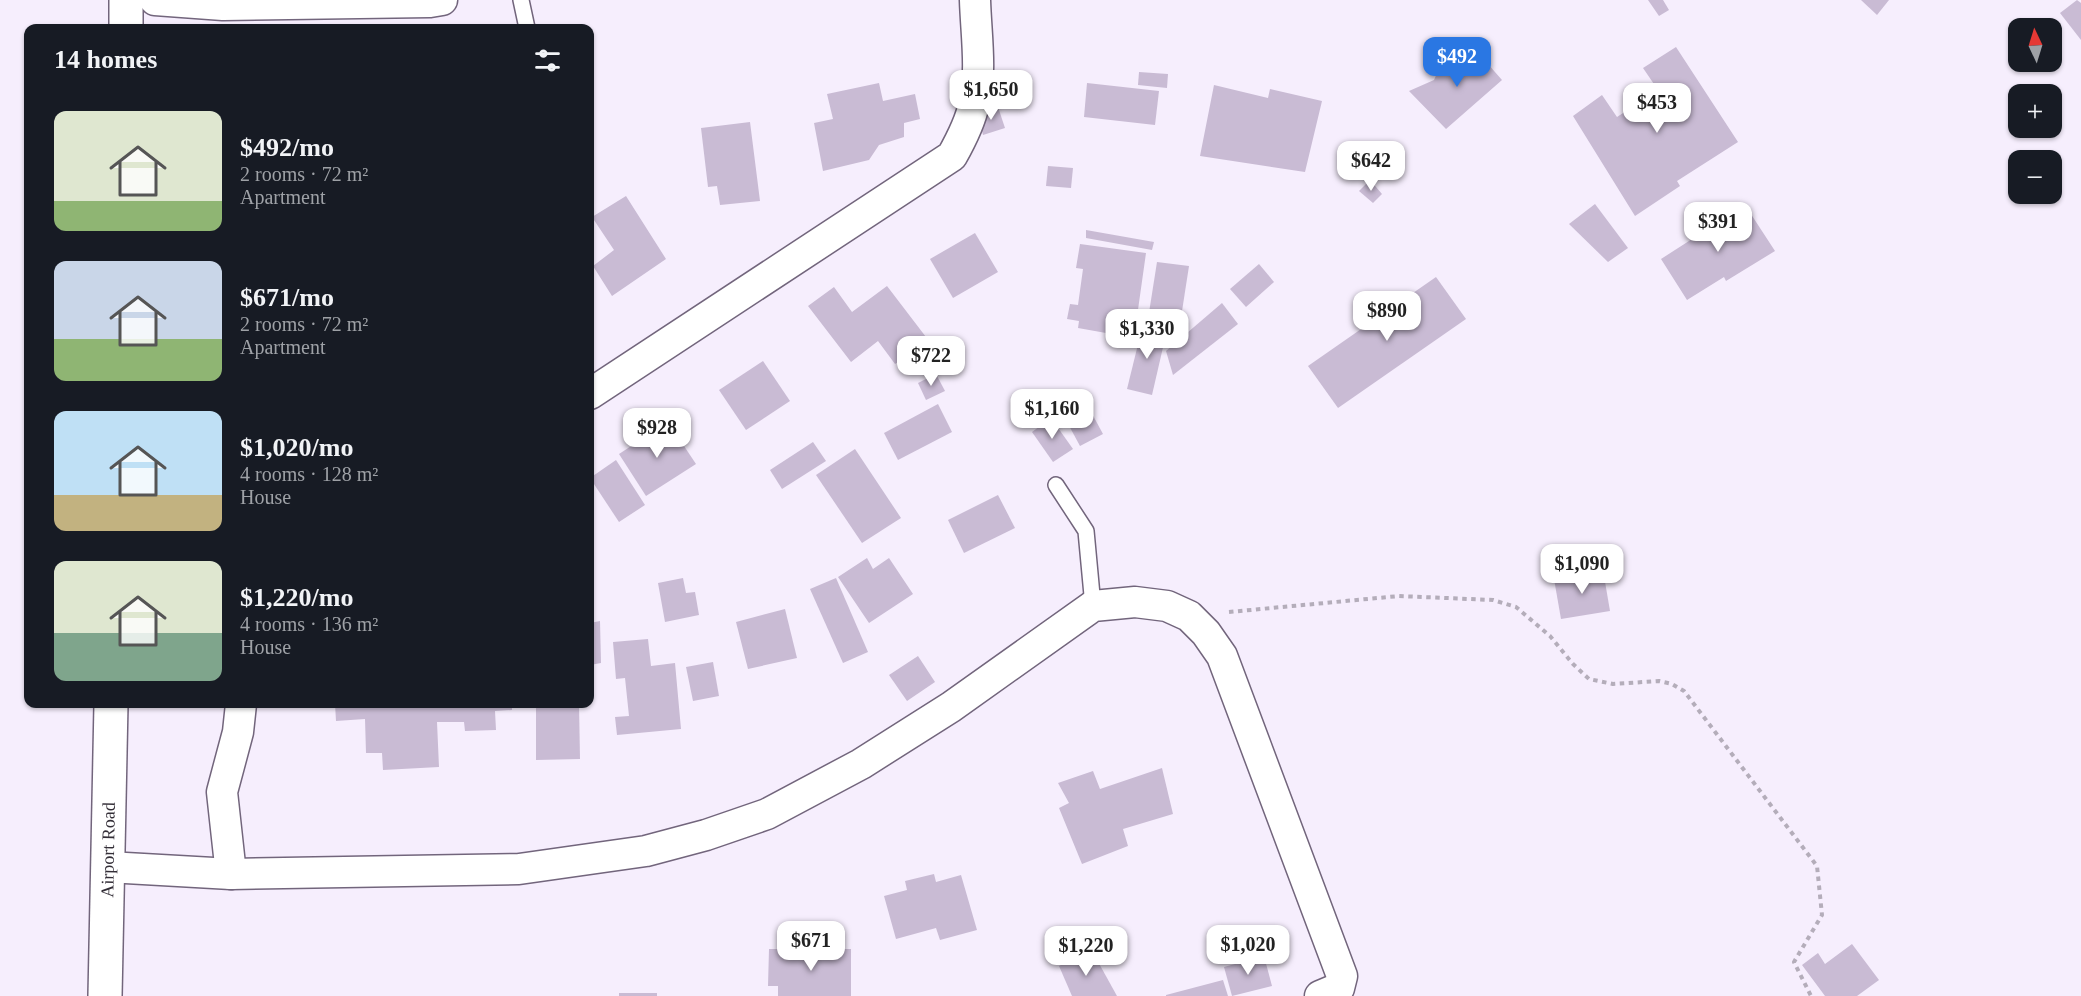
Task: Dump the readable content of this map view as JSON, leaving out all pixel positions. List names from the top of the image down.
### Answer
{
  "streets": {
    "main road": ["Airport Road"]
  },
  "north": "top",
  "page": {
    "map_buttons": ["+", "−"],
    "heading": "14 homes",
    "price": [
      "$492",
      "$1,650",
      "$453",
      "$642",
      "$391",
      "$890",
      "$1,330",
      "$722",
      "$1,160",
      "$928",
      "$1,090",
      "$671",
      "$1,020",
      "$1,220"
    ],
    "list": [
      {
        "name": "$492/mo",
        "note": "2 rooms · 72 m² · Apartment"
      },
      {
        "name": "$671/mo",
        "note": "2 rooms · 72 m² · Apartment"
      },
      {
        "name": "$1,020/mo",
        "note": "4 rooms · 128 m² · House"
      },
      {
        "name": "$1,220/mo",
        "note": "4 rooms · 136 m² · House"
      }
    ]
  }
}
